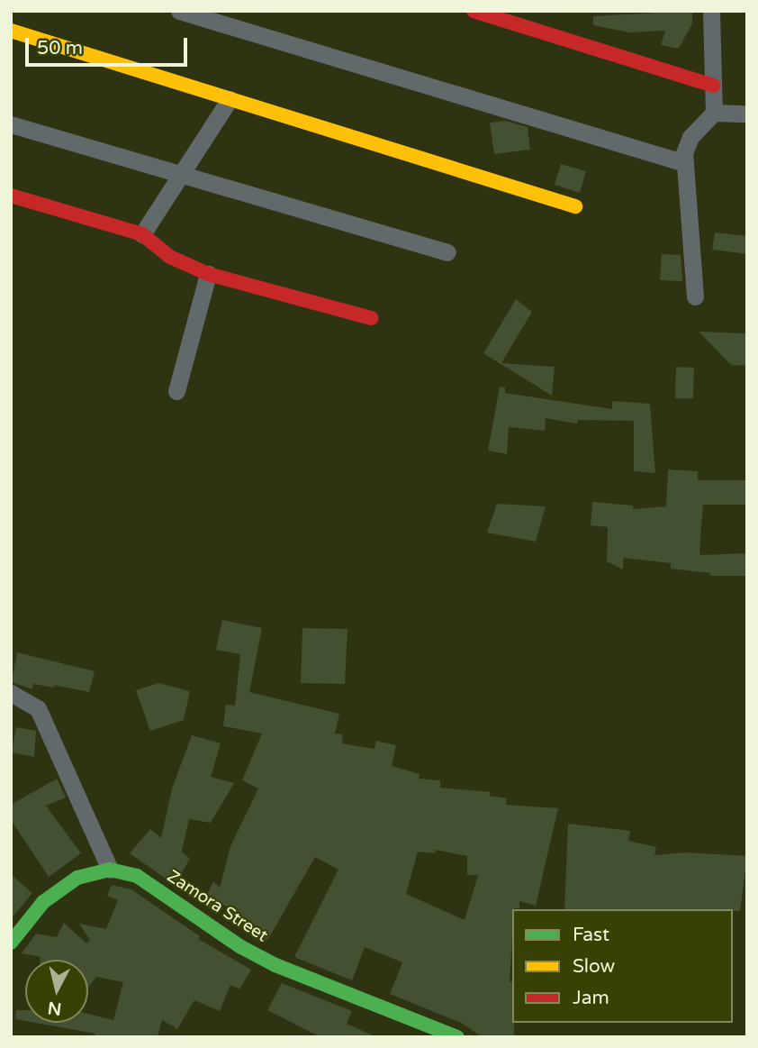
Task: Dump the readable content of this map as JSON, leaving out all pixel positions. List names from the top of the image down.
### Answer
{
  "streets": {
    "street": ["Zamora Street"]
  },
  "legend": ["Fast", "Slow", "Jam"],
  "scale_bar": "50 m",
  "north": "bottom"
}
